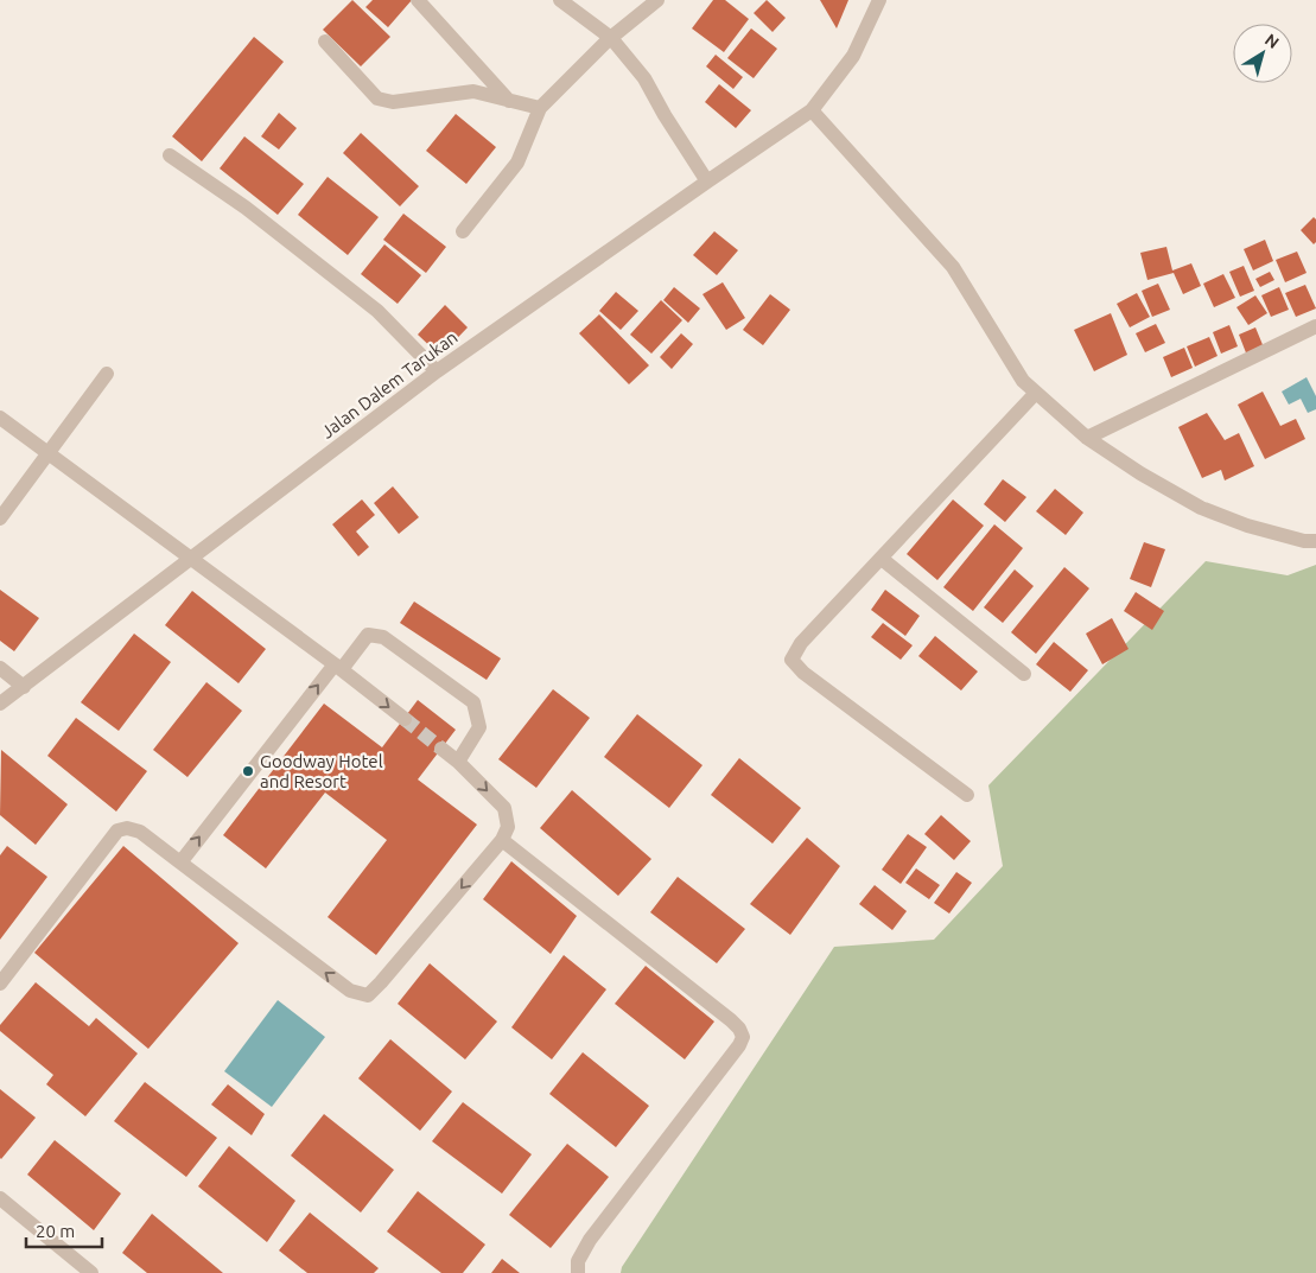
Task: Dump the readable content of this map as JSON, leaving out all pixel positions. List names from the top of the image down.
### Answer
{
  "streets": {
    "street": ["Jalan Dalem Tarukan"]
  },
  "places": ["Goodway Hotel and Resort"],
  "scale_bar": "20 m",
  "north": "top right"
}
